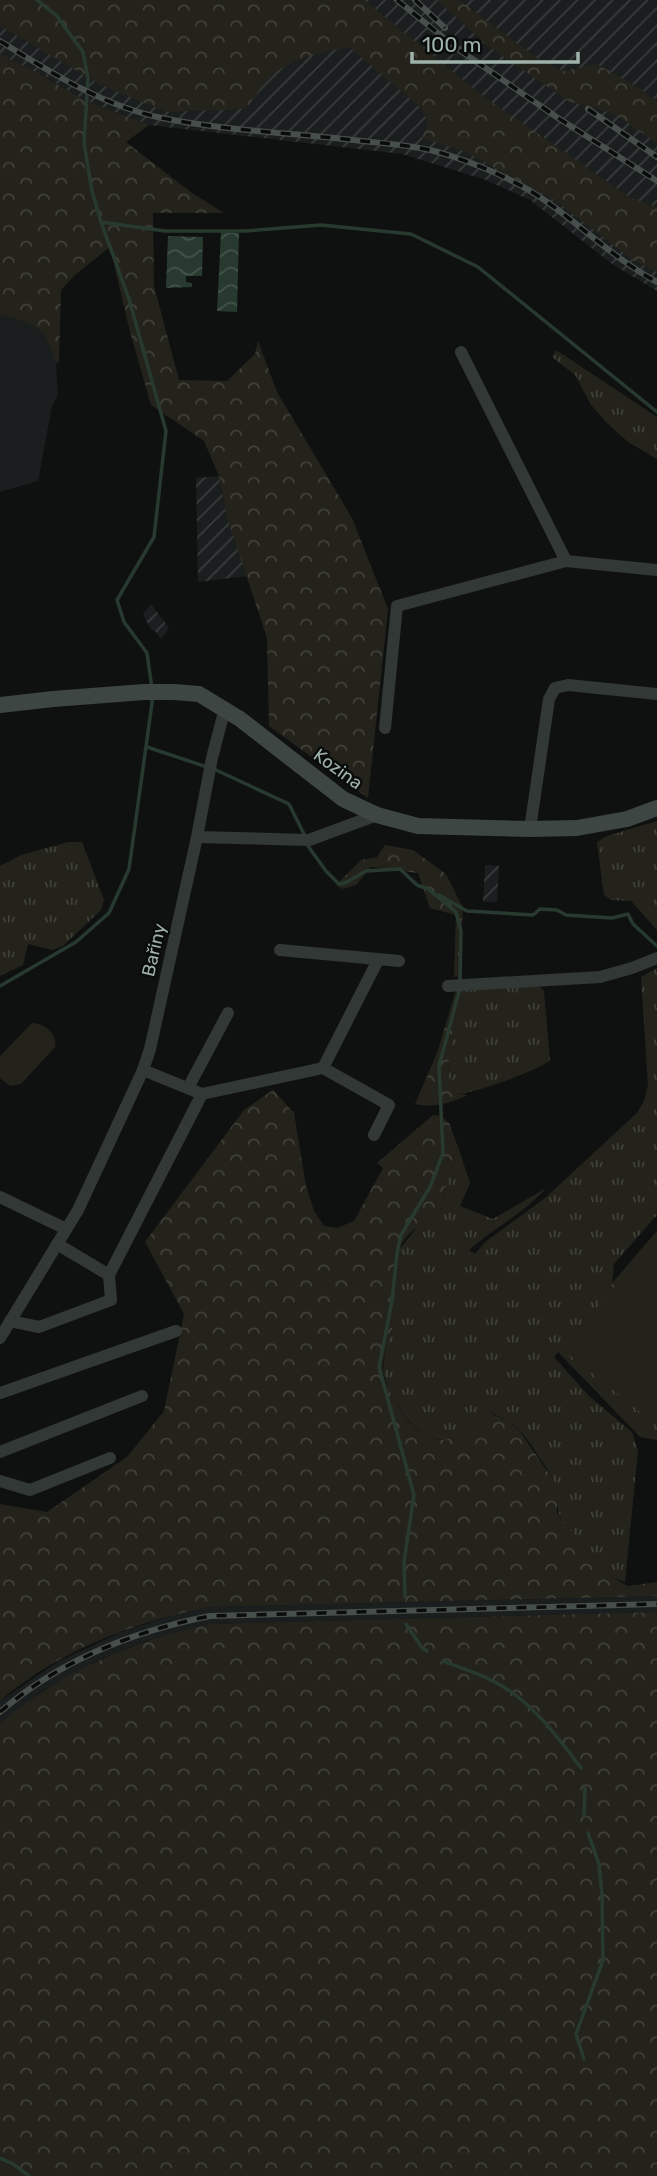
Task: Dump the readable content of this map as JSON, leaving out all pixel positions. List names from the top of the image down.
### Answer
{
  "streets": {
    "main road": ["Kozina"],
    "street": ["Bařiny"]
  },
  "crossings": [
    ["Kozina", "Bařiny"]
  ],
  "scale_bar": "100 m"
}
